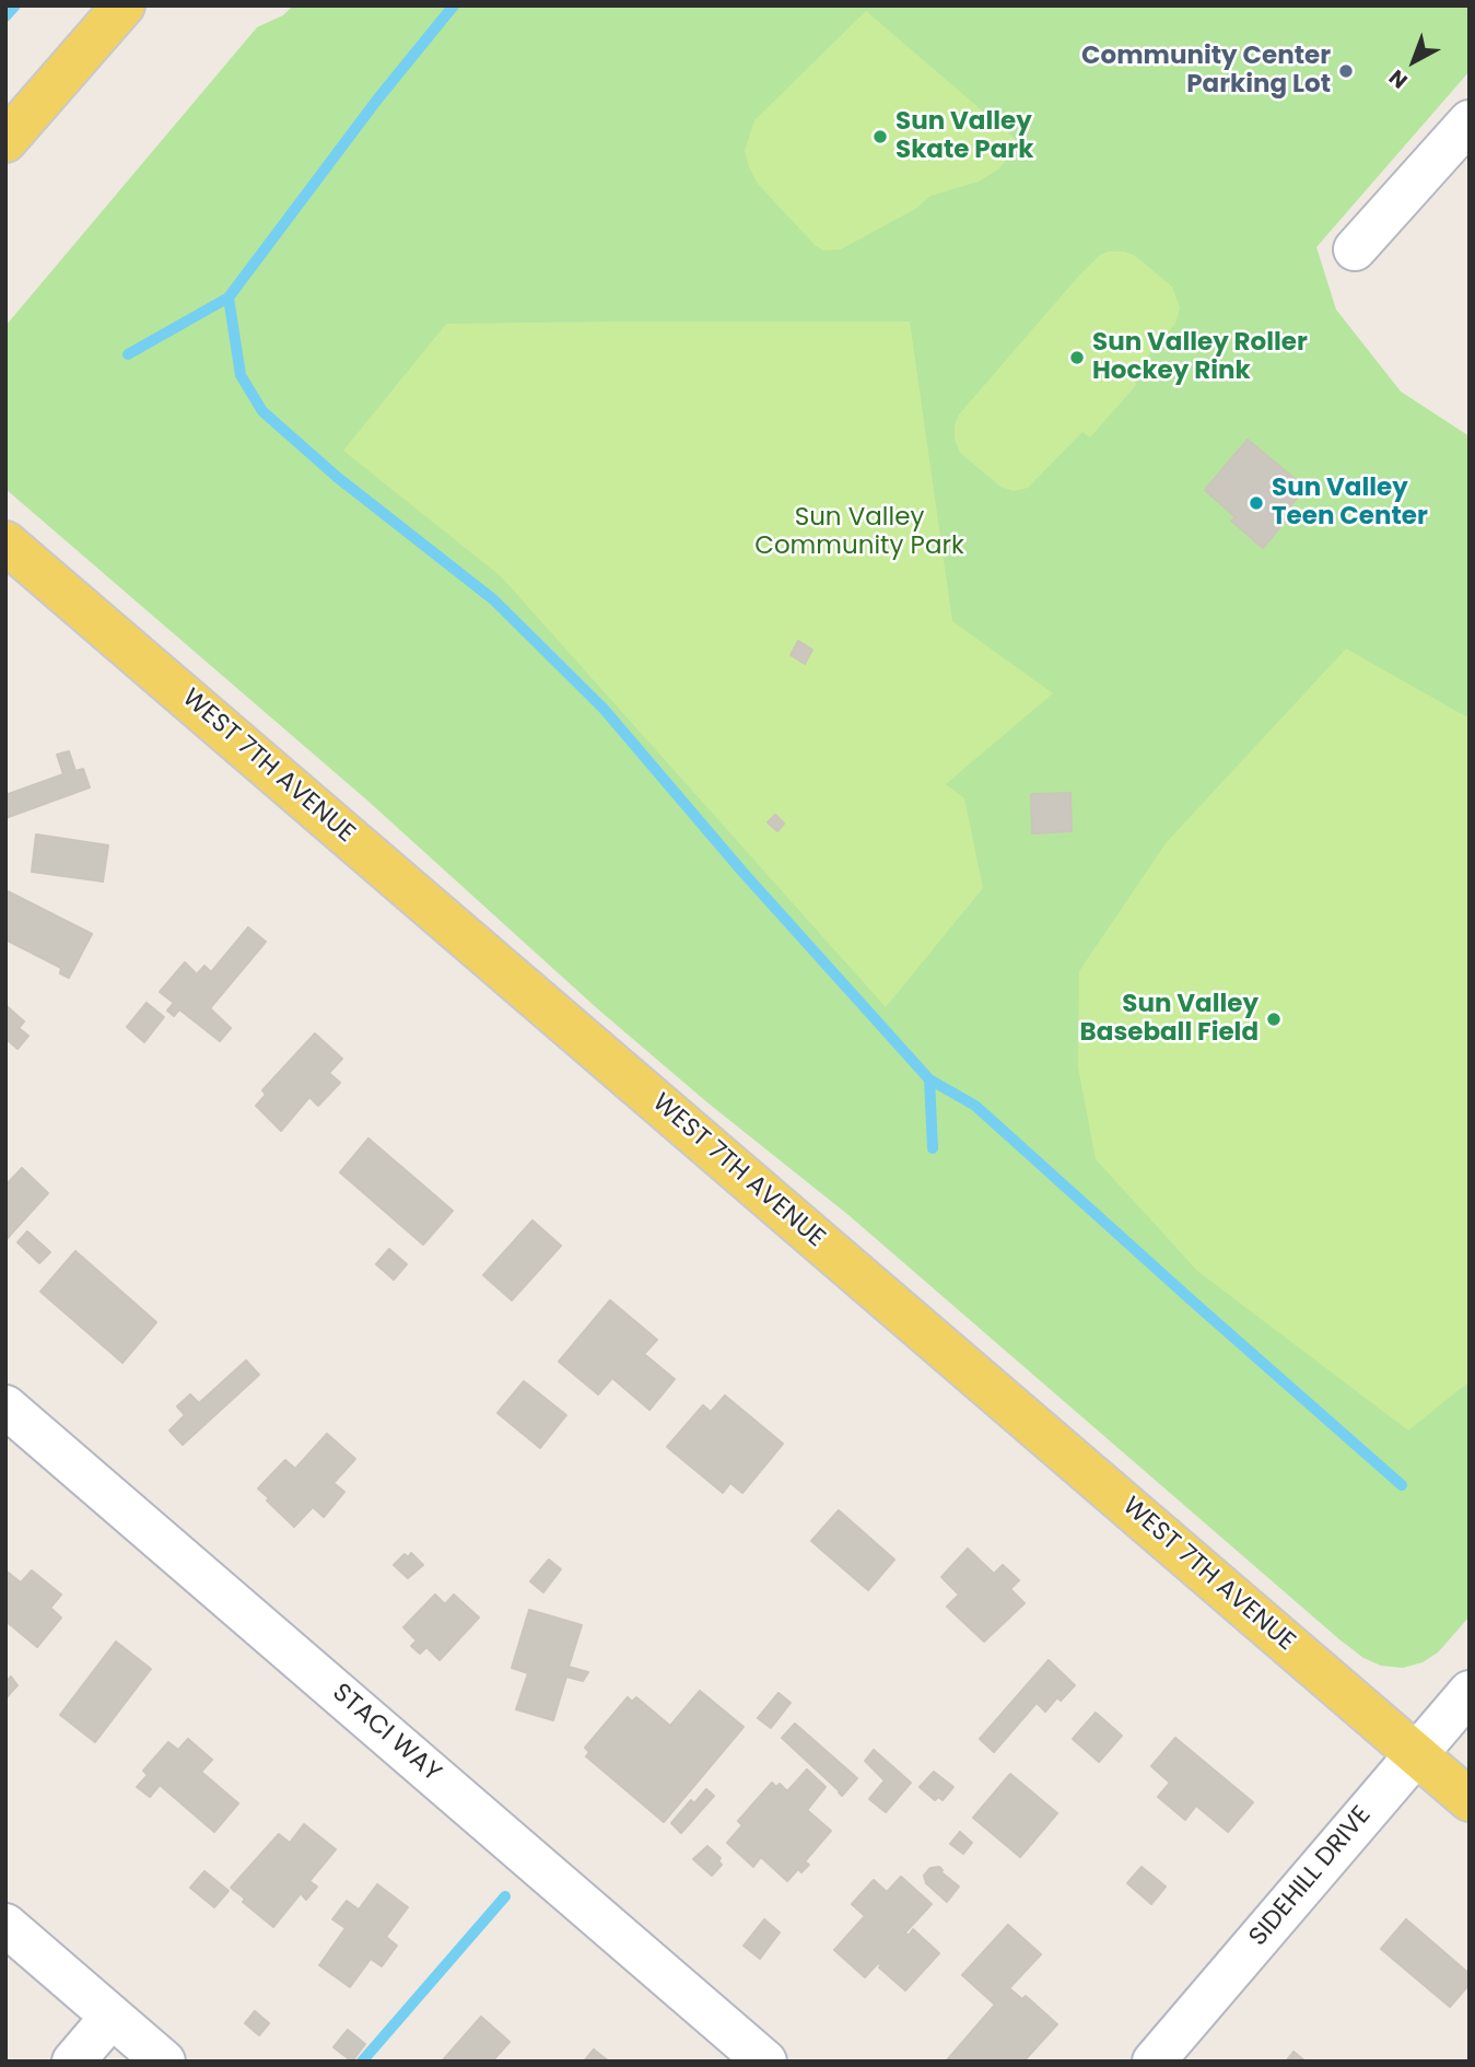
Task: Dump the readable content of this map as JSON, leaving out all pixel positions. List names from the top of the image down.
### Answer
{
  "streets": {
    "main road": ["WEST 7TH AVENUE"],
    "street": ["STACI WAY", "SIDEHILL DRIVE"]
  },
  "crossings": [
    ["WEST 7TH AVENUE", "SIDEHILL DRIVE"]
  ],
  "parks": ["Sun Valley Community Park"],
  "places": [
    "Community Center Parking Lot",
    "Sun Valley Skate Park",
    "Sun Valley Roller Hockey Rink",
    "Sun Valley Teen Center",
    "Sun Valley Baseball Field"
  ],
  "north": "bottom left"
}
